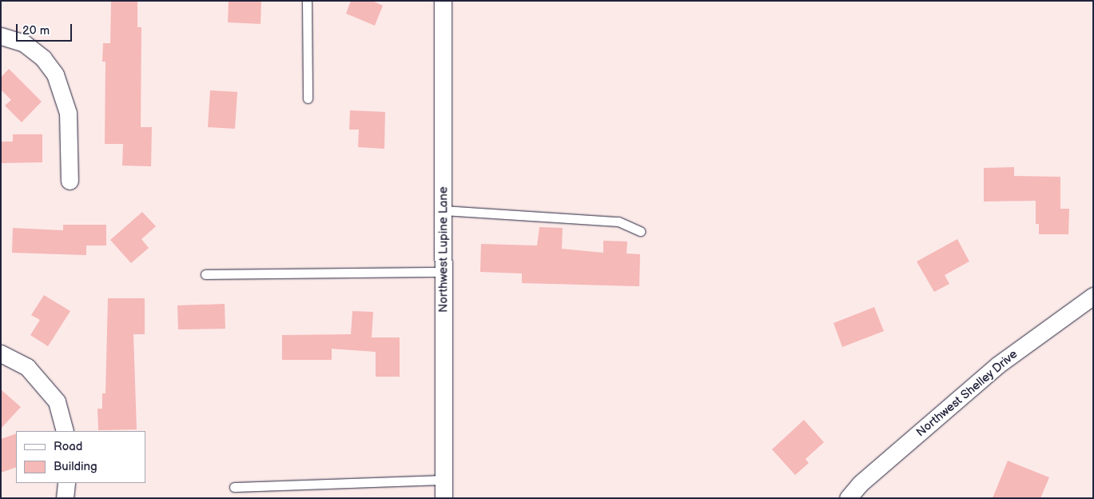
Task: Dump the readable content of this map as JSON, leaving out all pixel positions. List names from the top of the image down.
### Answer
{
  "streets": {
    "street": ["Northwest Lupine Lane", "Northwest Shelley Drive"]
  },
  "legend": ["Road", "Building"],
  "scale_bar": "20 m"
}
